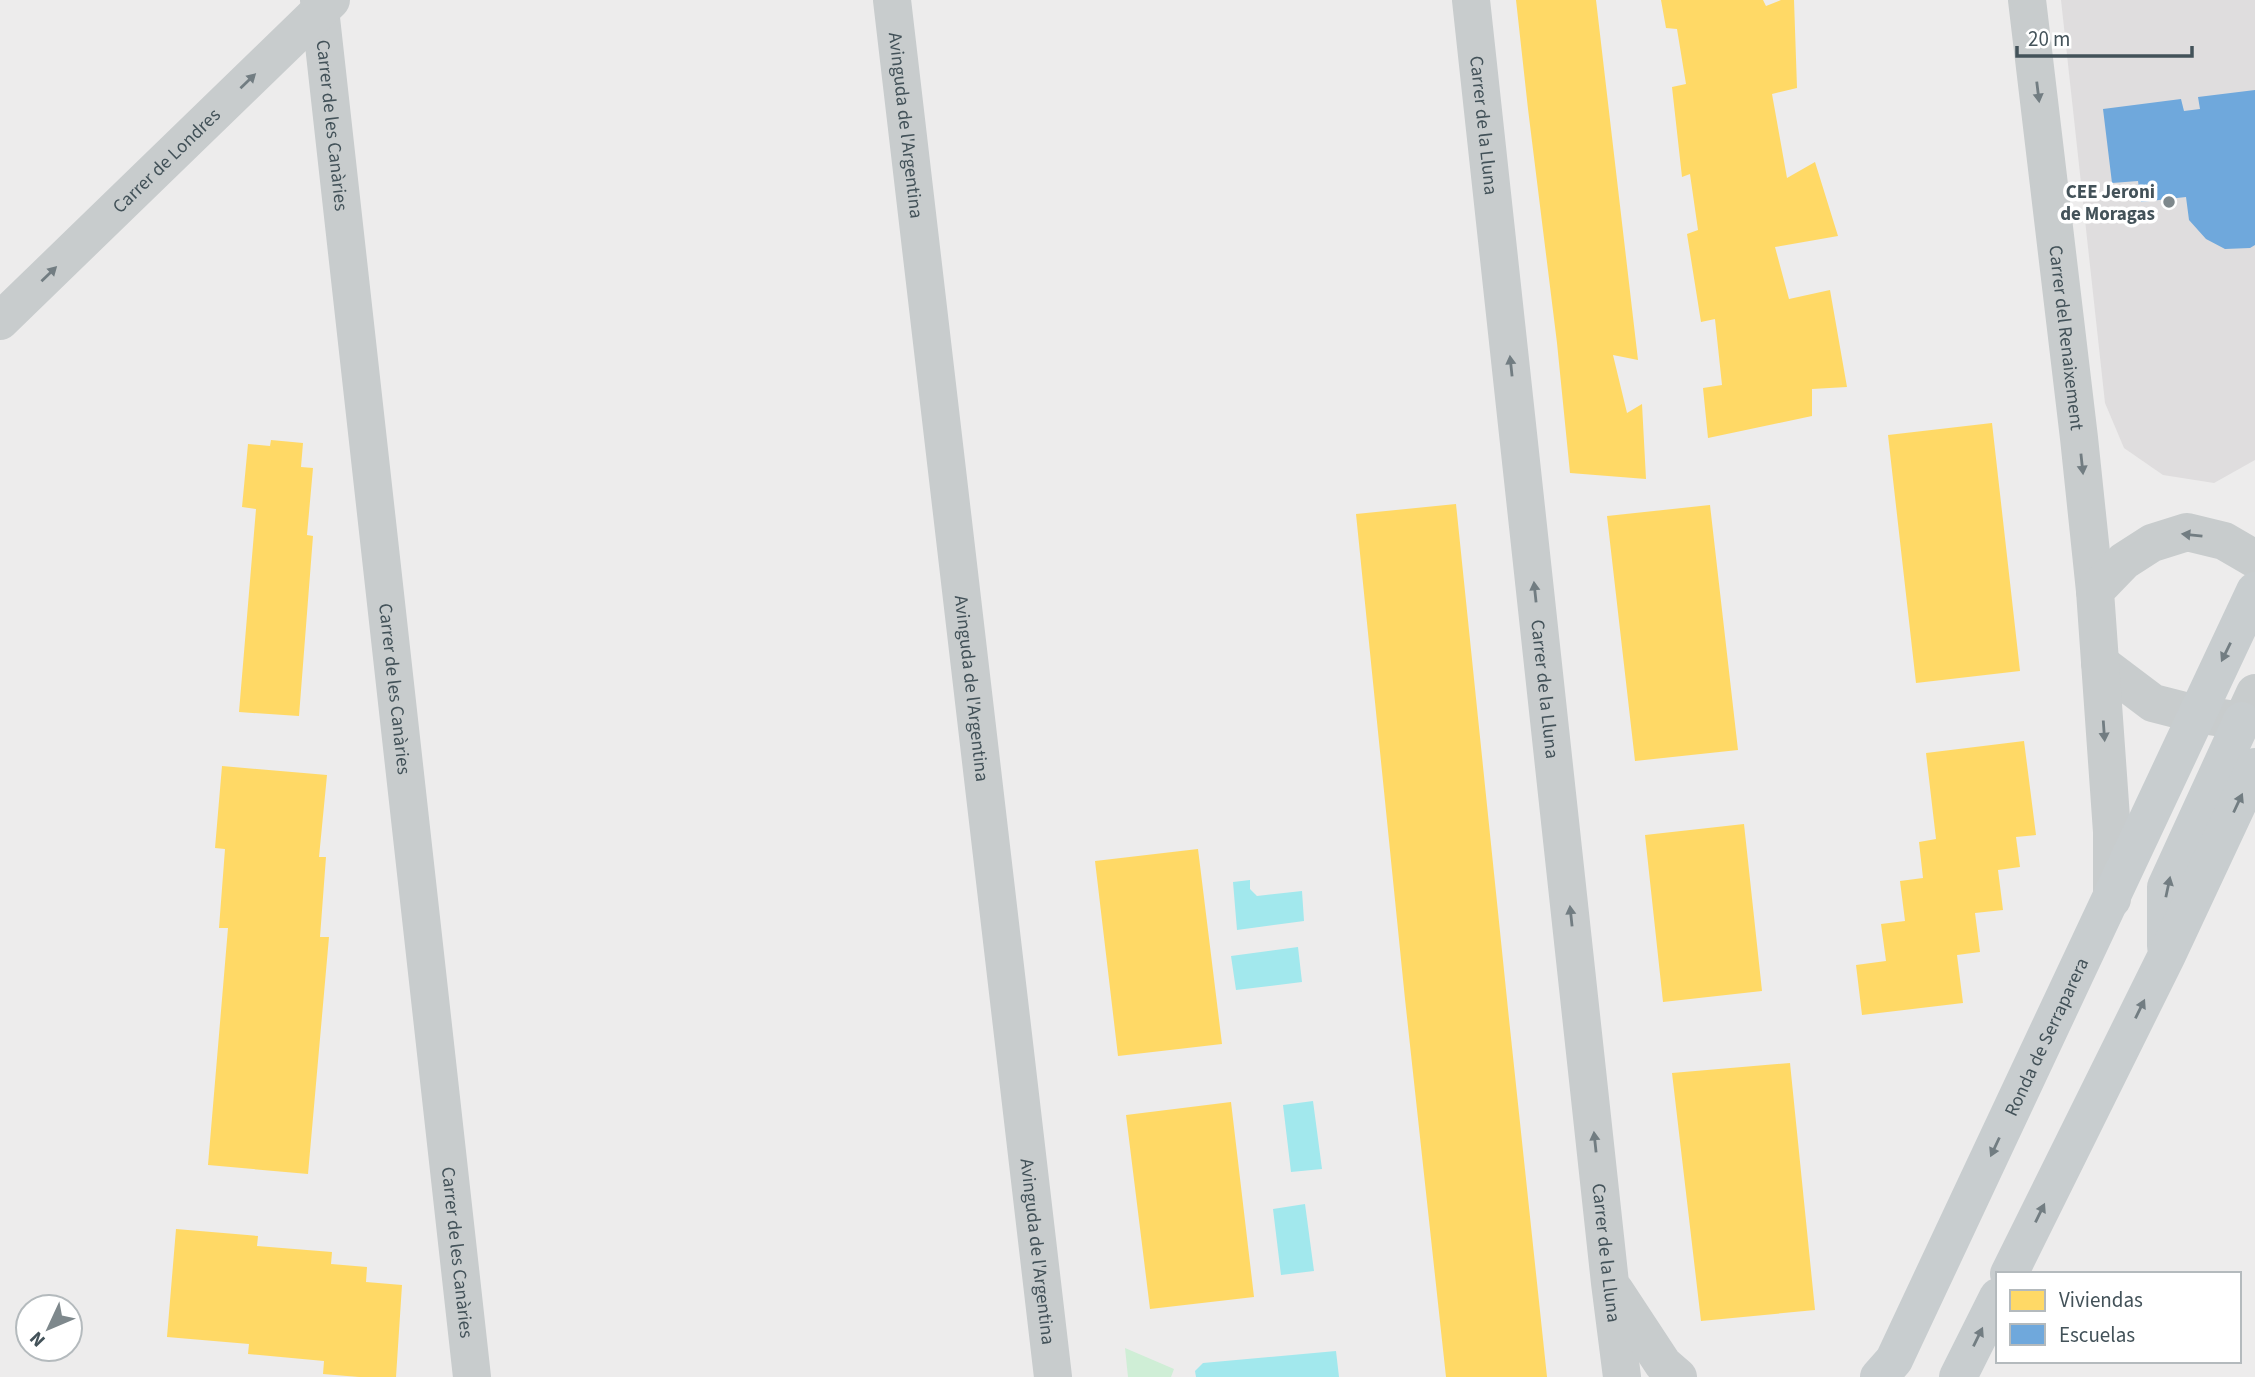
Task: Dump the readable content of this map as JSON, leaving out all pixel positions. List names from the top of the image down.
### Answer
{
  "streets": {
    "street": [
      "Carrer de les Canàries",
      "Avinguda de l'Argentina",
      "Carrer de la Lluna",
      "Carrer de Londres",
      "Carrer del Renaixement",
      "Ronda de Serraparera"
    ]
  },
  "crossings": [
    ["Carrer de les Canàries", "Carrer de Londres"]
  ],
  "one_way": ["Carrer de la Lluna", "Carrer de Londres", "Carrer del Renaixement"],
  "places": ["CEE Jeroni de Moragas"],
  "legend": ["Viviendas", "Escuelas"],
  "scale_bar": "20 m",
  "north": "bottom left"
}
